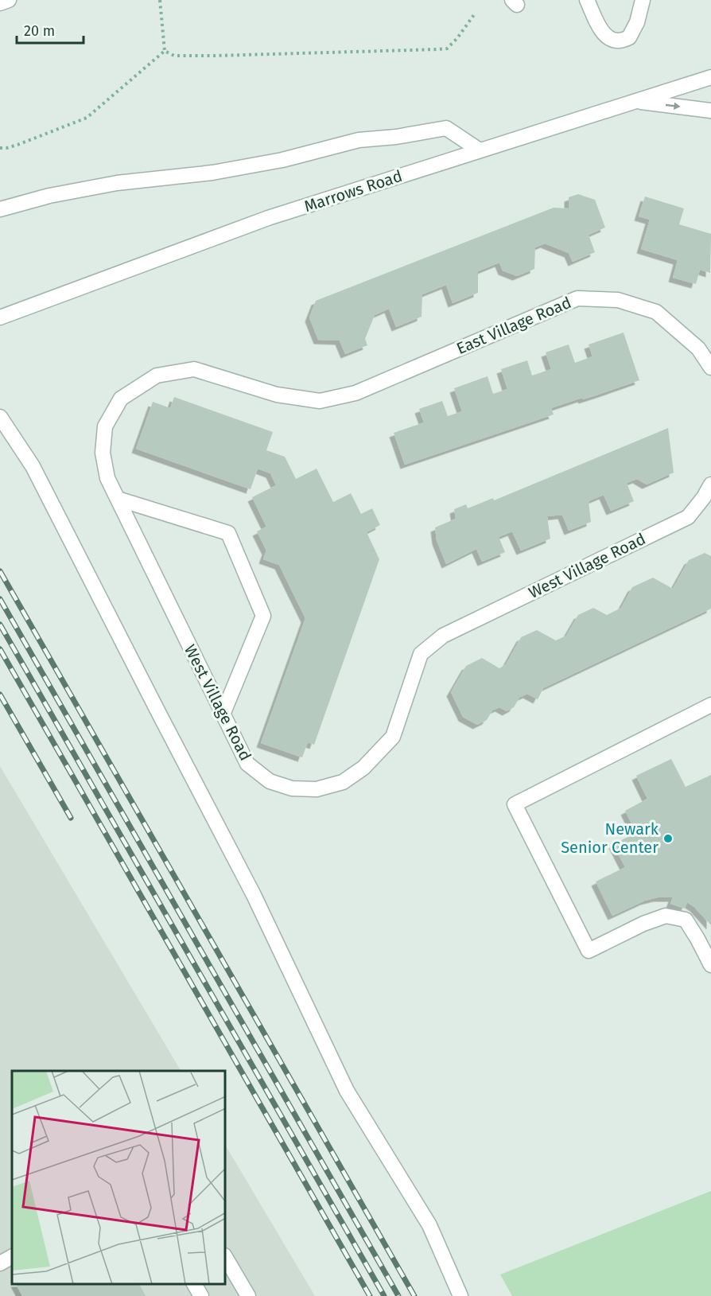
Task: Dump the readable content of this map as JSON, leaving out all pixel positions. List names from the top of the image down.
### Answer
{
  "streets": {
    "street": ["Marrows Road", "East Village Road", "West Village Road"]
  },
  "crossings": [
    ["East Village Road", "West Village Road"]
  ],
  "places": ["Newark Senior Center"],
  "scale_bar": "20 m"
}
